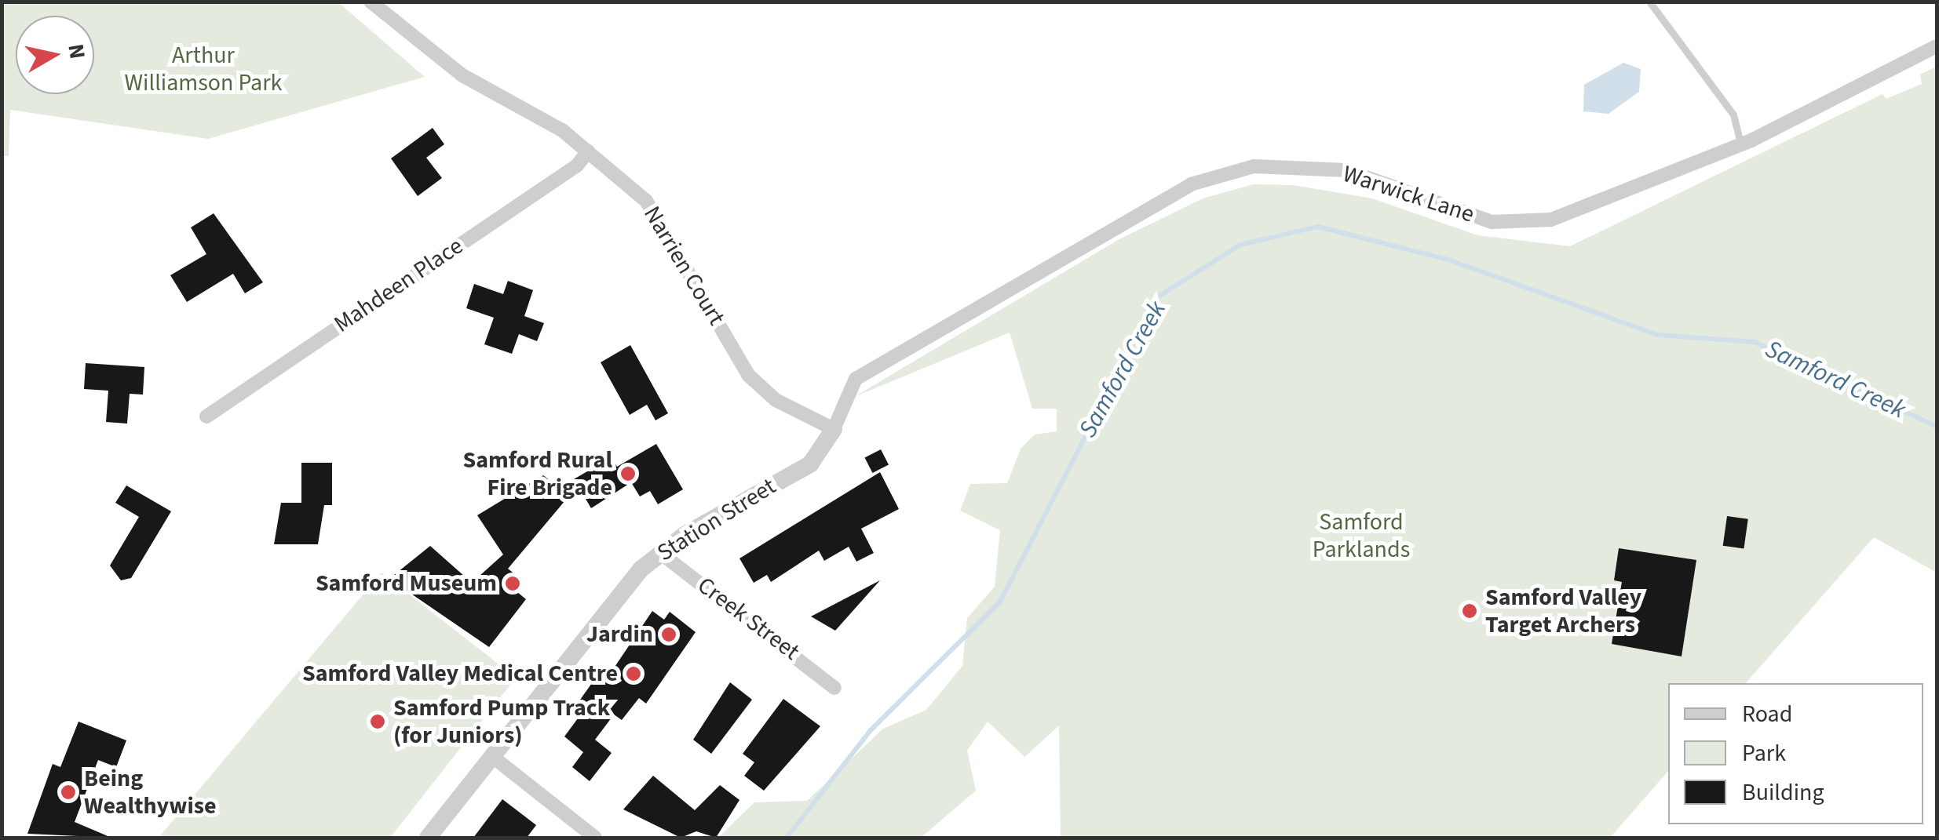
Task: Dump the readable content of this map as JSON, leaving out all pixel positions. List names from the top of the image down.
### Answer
{
  "streets": {
    "street": [
      "Warwick Lane",
      "Narrien Court",
      "Mahdeen Place",
      "Station Street",
      "Creek Street"
    ]
  },
  "crossings": [
    ["Warwick Lane", "Narrien Court"],
    ["Warwick Lane", "Station Street"],
    ["Narrien Court", "Mahdeen Place"],
    ["Narrien Court", "Station Street"],
    ["Station Street", "Creek Street"]
  ],
  "water": ["Samford Creek"],
  "parks": ["Arthur Williamson Park", "Samford Parklands"],
  "places": [
    "Samford Rural Fire Brigade",
    "Samford Museum",
    "Samford Valley Target Archers",
    "Jardin",
    "Samford Valley Medical Centre",
    "Samford Pump Track (for Juniors)",
    "Being Wealthywise"
  ],
  "legend": ["Road", "Park", "Building"],
  "north": "right"
}
